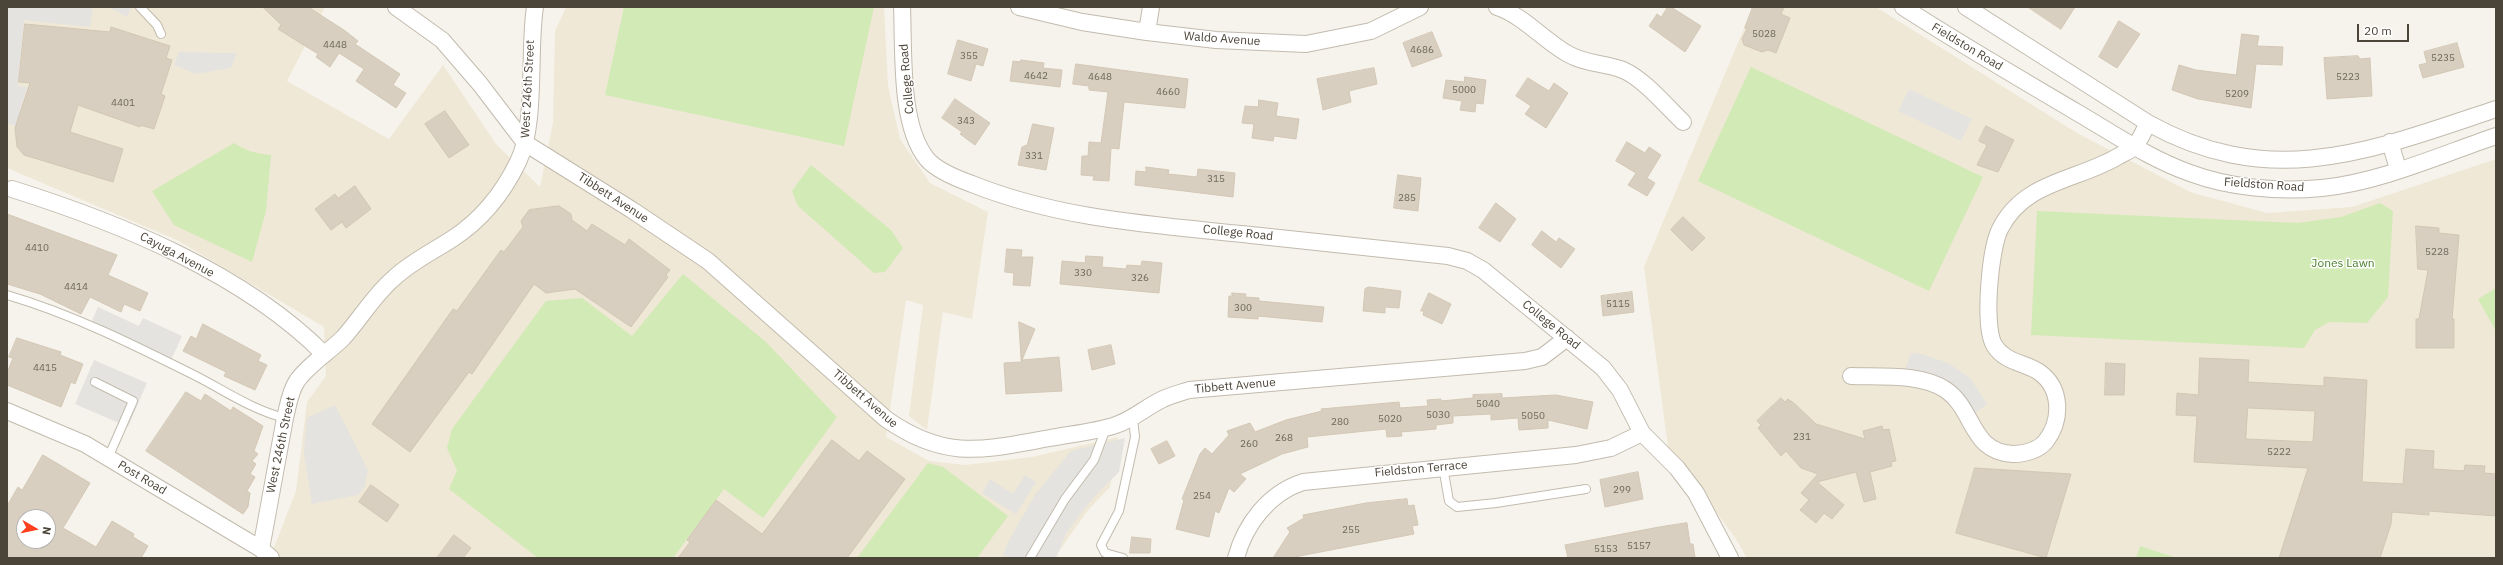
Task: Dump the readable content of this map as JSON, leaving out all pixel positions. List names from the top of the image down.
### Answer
{
  "streets": {
    "street": [
      "Waldo Avenue",
      "Fieldston Road",
      "College Road",
      "West 246th Street",
      "Tibbett Avenue",
      "Cayuga Avenue",
      "Fieldston Terrace",
      "Post Road"
    ]
  },
  "crossings": [
    ["College Road", "Tibbett Avenue"],
    ["College Road", "Fieldston Terrace"],
    ["West 246th Street", "Tibbett Avenue"],
    ["West 246th Street", "Cayuga Avenue"],
    ["West 246th Street", "Post Road"]
  ],
  "parks": ["Jones Lawn"],
  "house_numbers": [
    "5028",
    "4448",
    "4686",
    "355",
    "5235",
    "4642",
    "4648",
    "5223",
    "5000",
    "4660",
    "5209",
    "4401",
    "343",
    "331",
    "315",
    "285",
    "4410",
    "5228",
    "330",
    "326",
    "4414",
    "5115",
    "300",
    "4415",
    "5040",
    "5030",
    "5050",
    "5020",
    "280",
    "231",
    "268",
    "260",
    "5222",
    "299",
    "254",
    "255",
    "5157",
    "5153"
  ],
  "scale_bar": "20 m",
  "north": "right"
}
